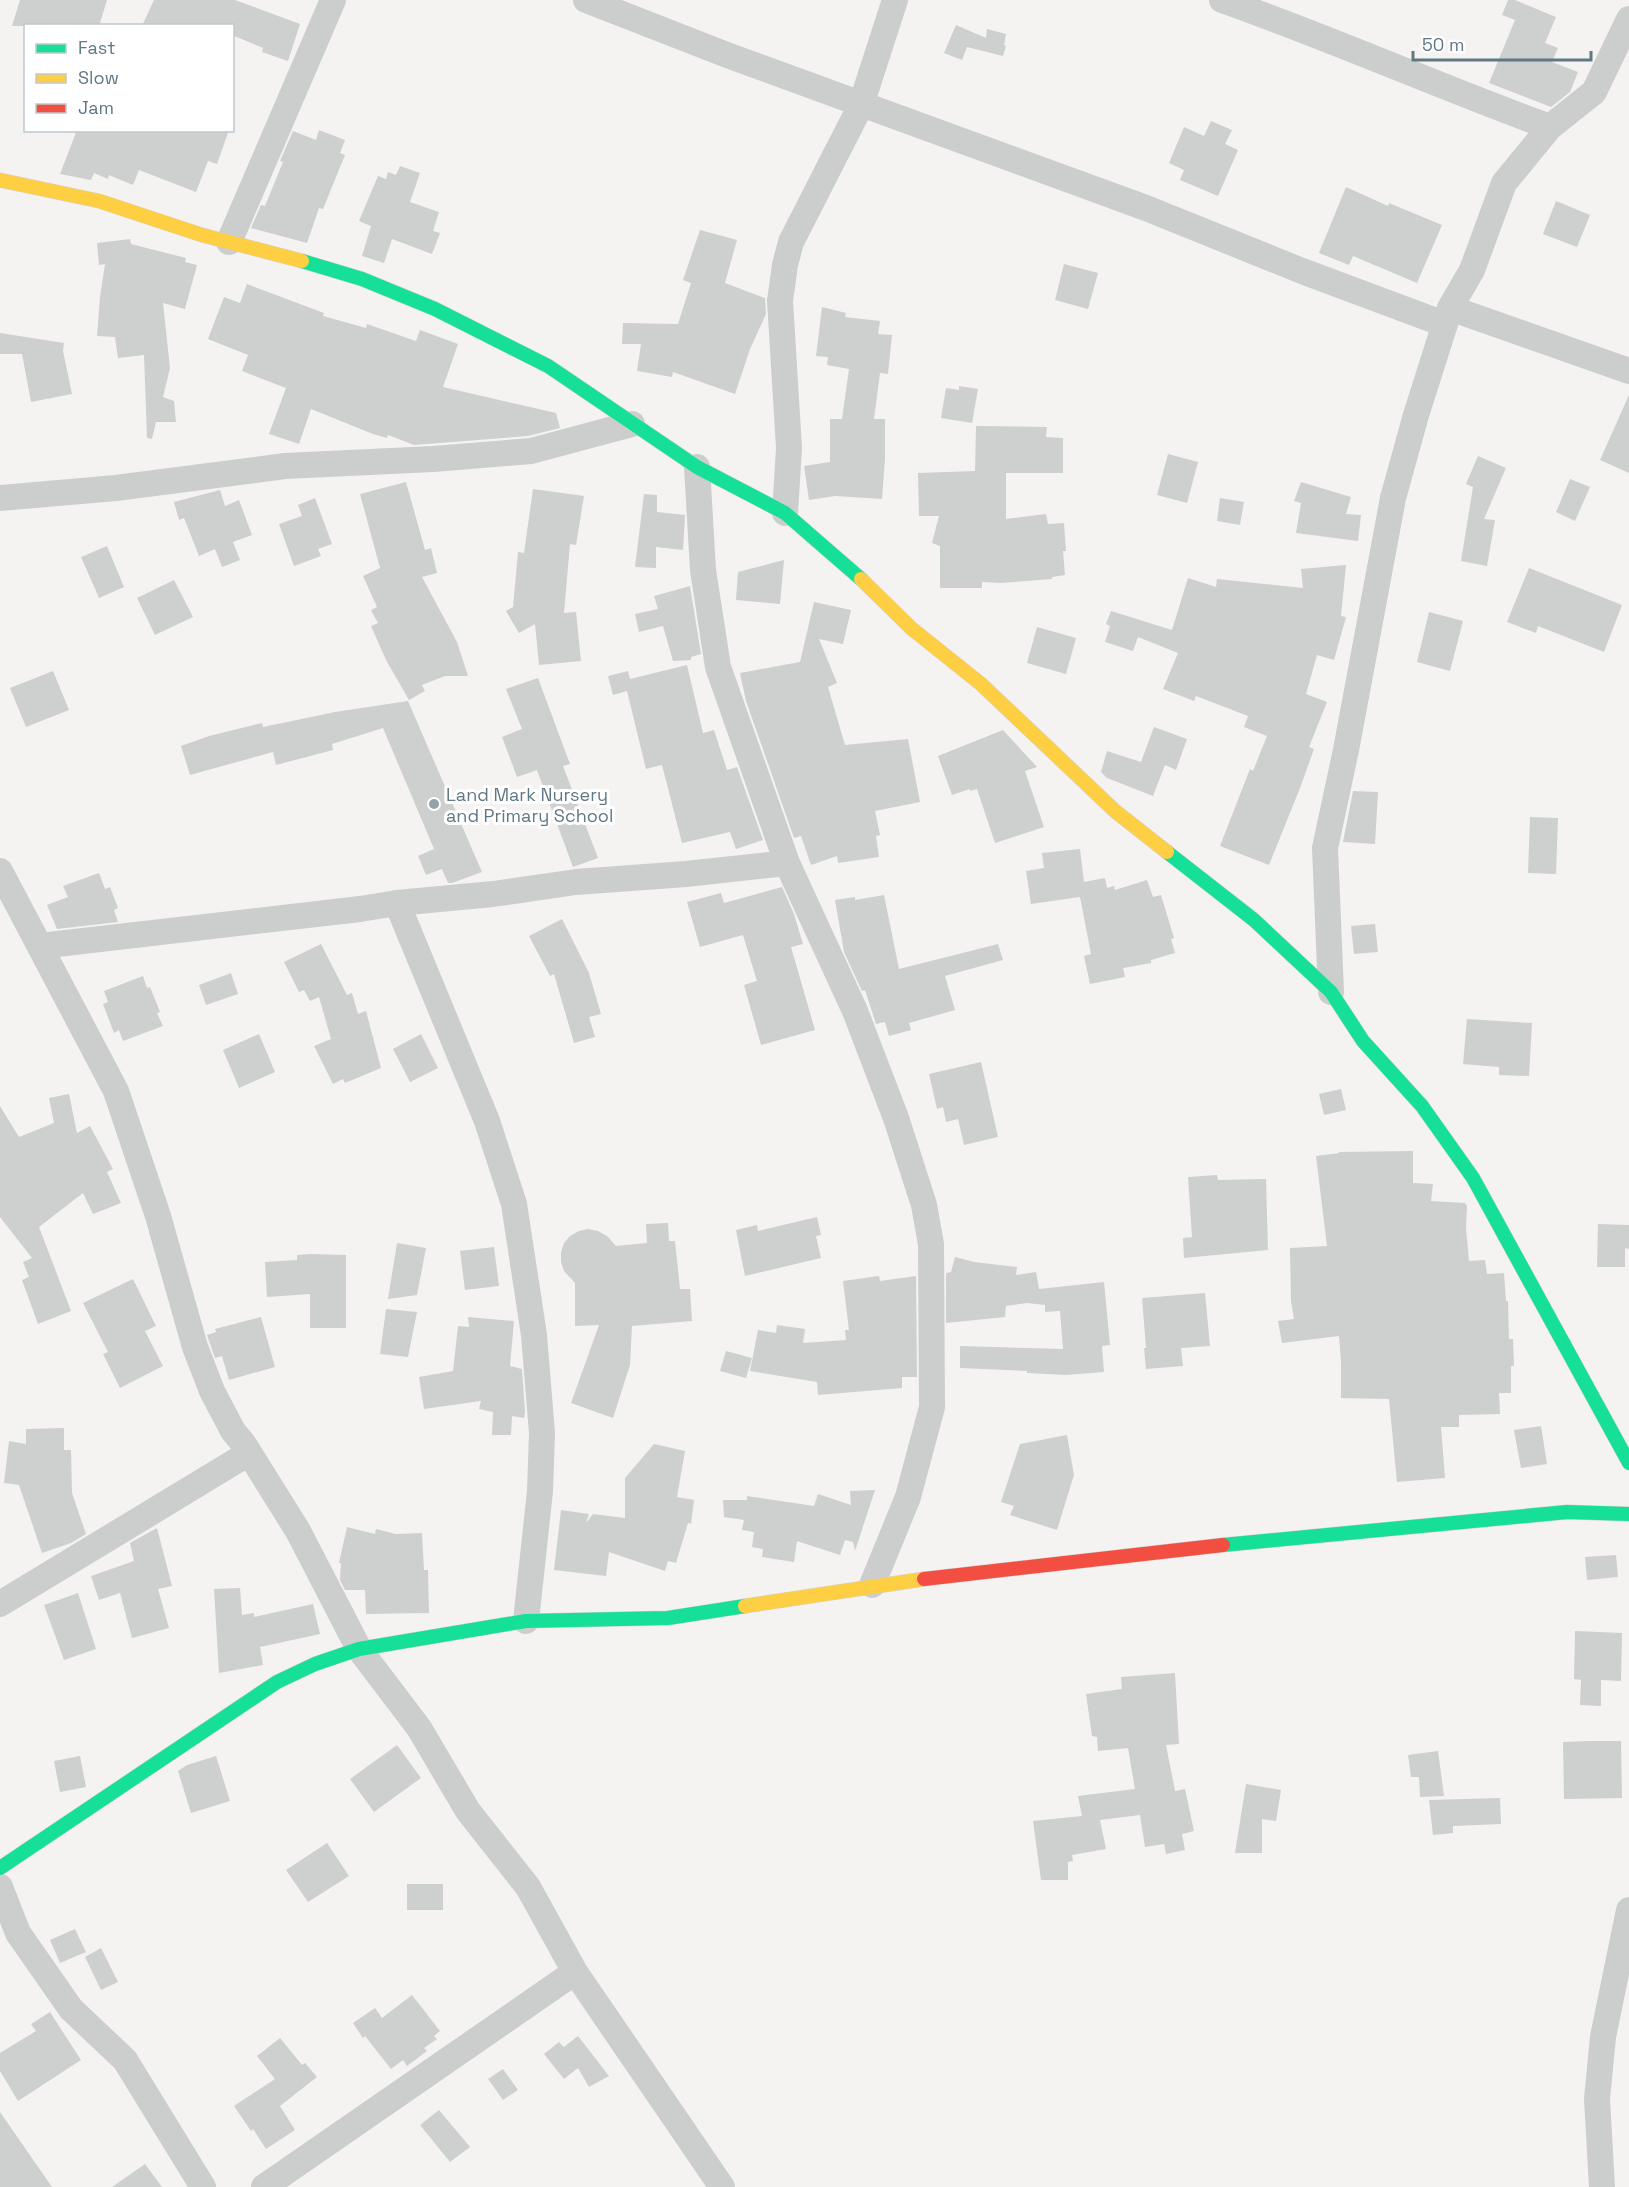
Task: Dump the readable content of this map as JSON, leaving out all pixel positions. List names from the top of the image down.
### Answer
{
  "places": ["Land Mark Nursery and Primary School"],
  "legend": ["Fast", "Slow", "Jam"],
  "scale_bar": "50 m"
}
